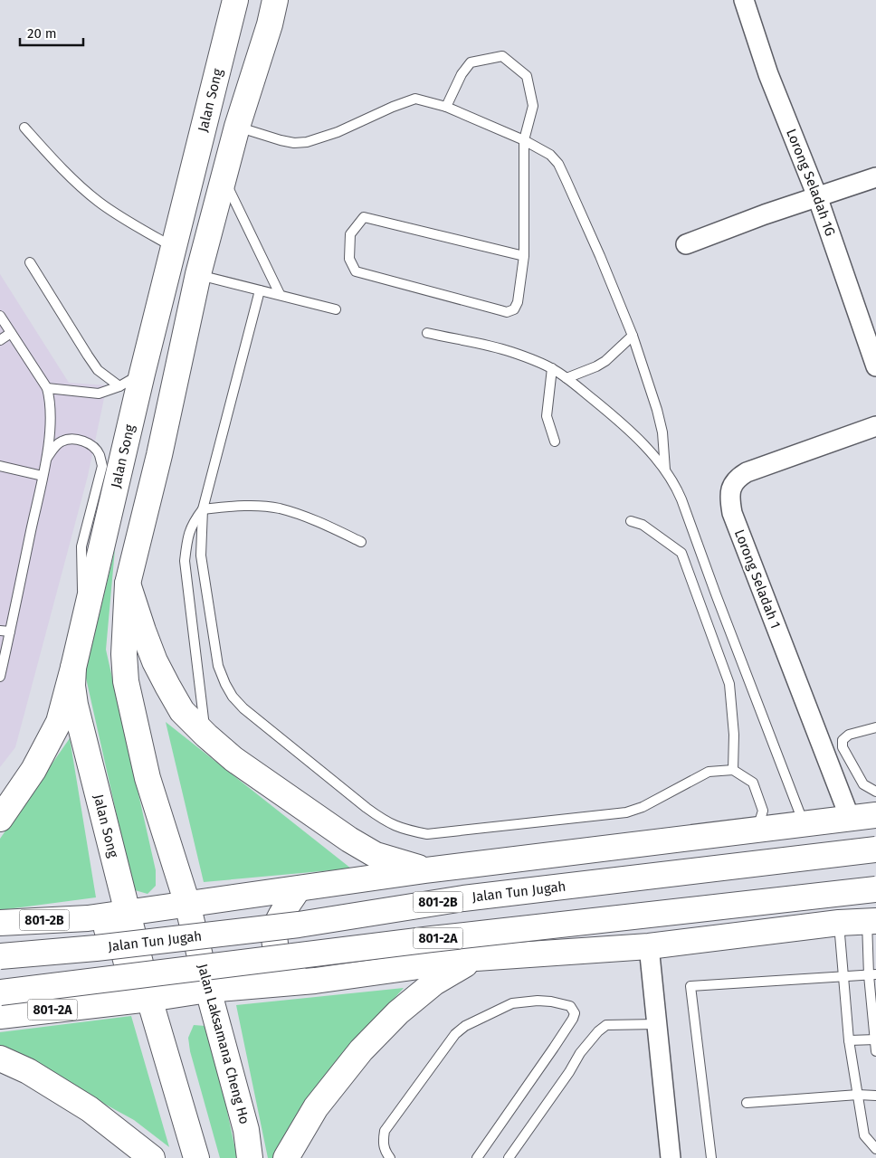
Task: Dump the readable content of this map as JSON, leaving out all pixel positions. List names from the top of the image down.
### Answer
{
  "streets": {
    "main road": [
      "Jalan Song",
      "Jalan Tun Jugah",
      "801-2B",
      "801-2A",
      "Jalan Laksamana Cheng Ho"
    ],
    "street": ["Lorong Seladah 1G", "Lorong Seladah 1"]
  },
  "crossings": [
    ["Jalan Song", "801-2B"],
    ["801-2B", "Jalan Laksamana Cheng Ho"],
    ["801-2A", "Jalan Laksamana Cheng Ho"]
  ],
  "scale_bar": "20 m"
}
